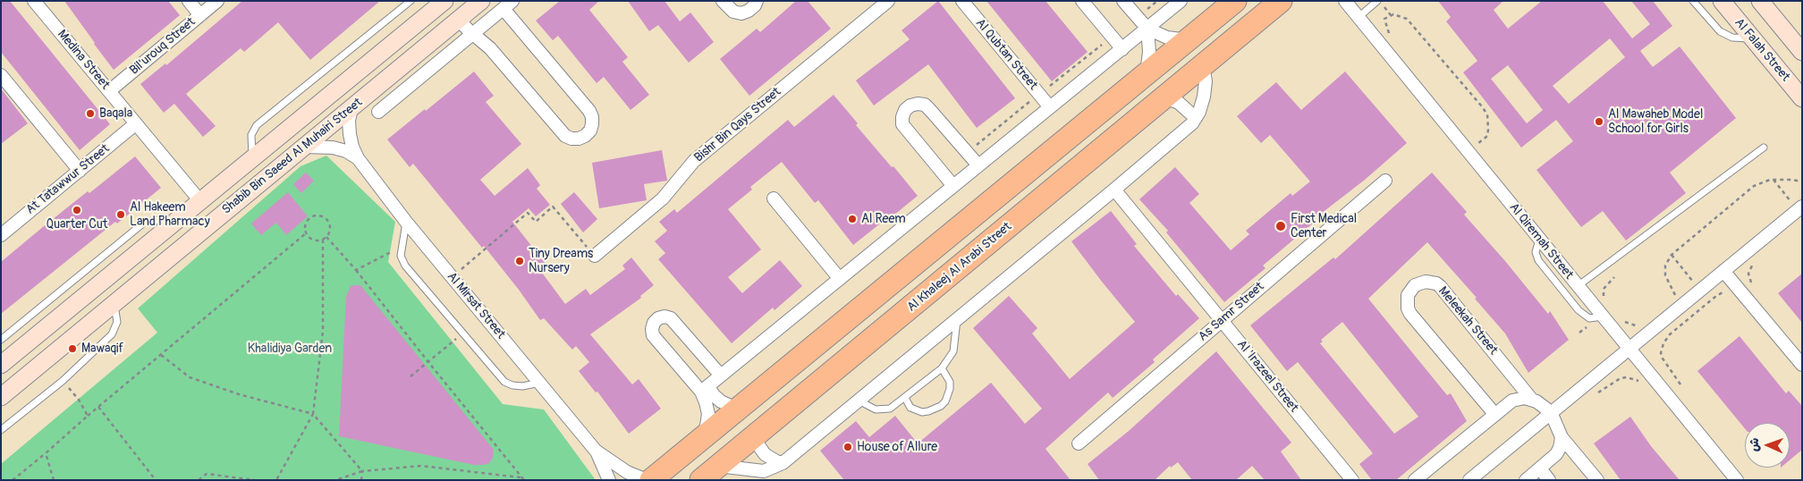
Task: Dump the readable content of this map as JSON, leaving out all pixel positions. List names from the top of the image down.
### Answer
{
  "streets": {
    "highway": ["Al Khaleej Al Arabi Street"],
    "street": [
      "Bil'urouq Street",
      "Al Falah Street",
      "Al Qubtan Street",
      "Medina Street",
      "Bishr Bin Qays Street",
      "Shabib Bin Saeed Al Muhairi Street",
      "At Tatawwur Street",
      "Al Qiremah Street",
      "Al Mirsat Street",
      "As Samr Street",
      "Meleekah Street",
      "Al 'Irazeel Street"
    ]
  },
  "crossings": [
    ["Bil'urouq Street", "Medina Street"],
    ["Medina Street", "Shabib Bin Saeed Al Muhairi Street"],
    ["Medina Street", "At Tatawwur Street"],
    ["Shabib Bin Saeed Al Muhairi Street", "Al Mirsat Street"],
    ["As Samr Street", "Al 'Irazeel Street"]
  ],
  "parks": ["Khalidiya Garden"],
  "places": [
    "Baqala",
    "Al Mawaheb Model School for Girls",
    "Quarter Cut",
    "Al Hakeem Land Pharmacy",
    "Al Reem",
    "First Medical Center",
    "Tiny Dreams Nursery",
    "Mawaqif",
    "House of Allure"
  ],
  "north": "left"
}
